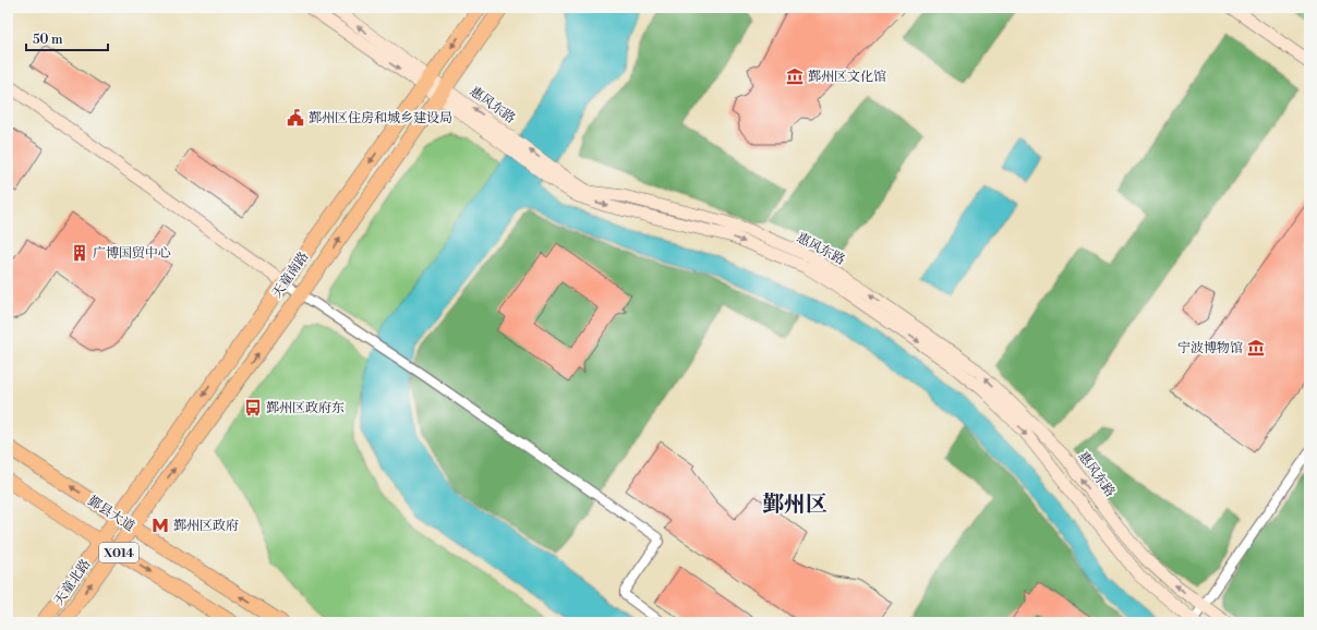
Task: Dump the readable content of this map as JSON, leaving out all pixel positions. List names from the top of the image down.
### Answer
{
  "streets": {
    "main road": [
      "天童南路",
      "鄞县大道",
      "X014",
      "天童北路"
    ],
    "street": ["惠风东路"]
  },
  "crossings": [
    ["惠风东路", "天童南路"],
    ["天童南路", "鄞县大道"],
    ["天童南路", "X014"],
    ["天童南路", "天童北路"],
    ["X014", "天童北路"]
  ],
  "districts": ["鄞州区"],
  "places": {
    "museum": ["鄞州区文化馆", "宁波博物馆"],
    "public building": ["鄞州区住房和城乡建设局"],
    "building": ["广博国贸中心"],
    "bus stop": ["鄞州区政府东"],
    "metro station": ["鄞州区政府"]
  },
  "scale_bar": "50 m"
}
